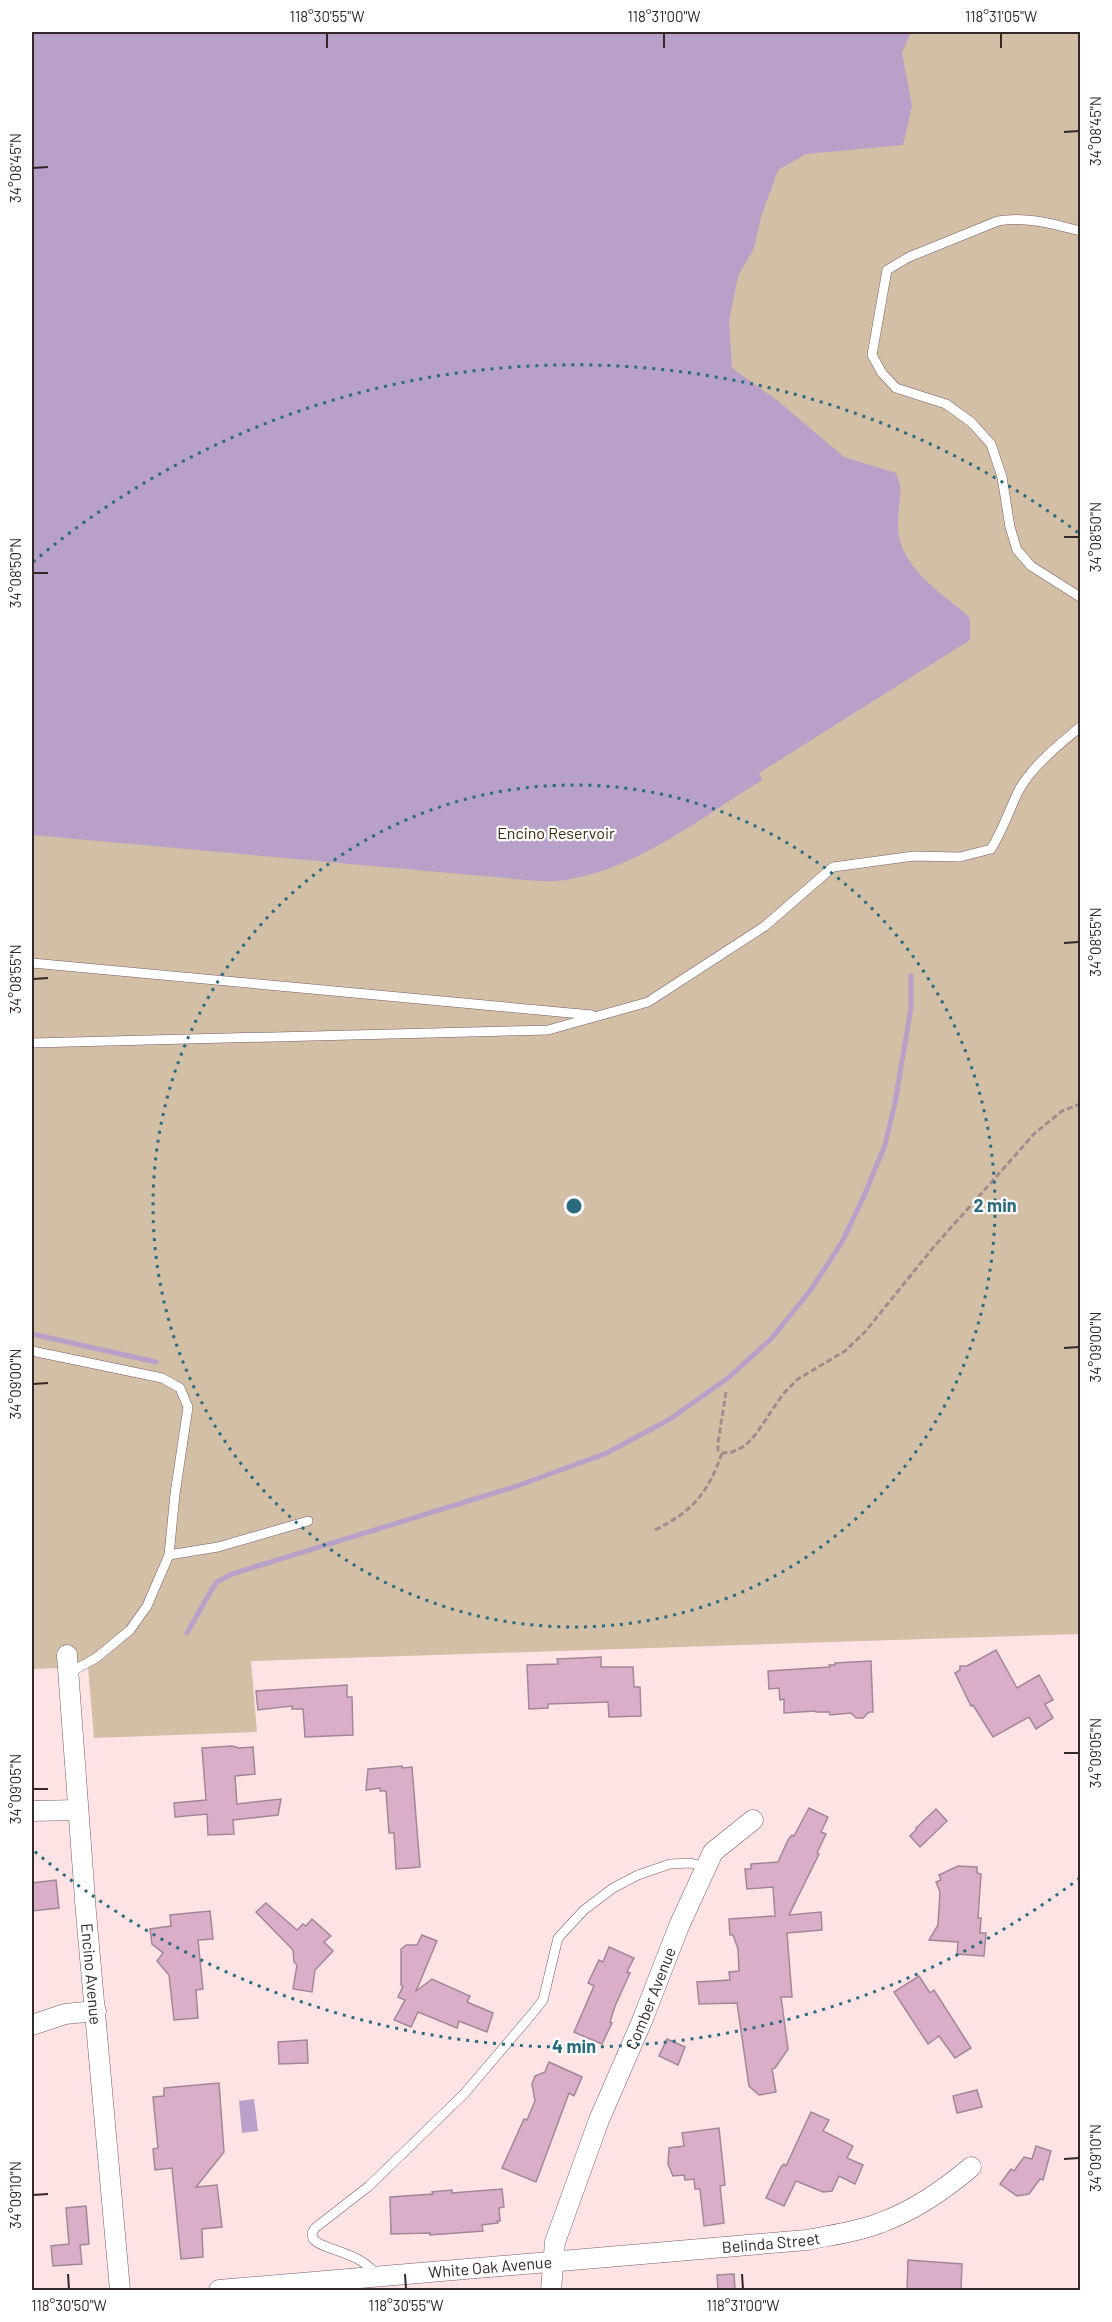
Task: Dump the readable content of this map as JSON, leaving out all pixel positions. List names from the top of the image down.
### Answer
{
  "streets": {
    "street": [
      "Encino Avenue",
      "Comber Avenue",
      "Belinda Street",
      "White Oak Avenue"
    ]
  },
  "crossings": [
    ["Comber Avenue", "Belinda Street"],
    ["Comber Avenue", "White Oak Avenue"],
    ["Belinda Street", "White Oak Avenue"]
  ],
  "parks": ["Encino Reservoir"],
  "coordinates": [
    "118°30'55\"W",
    "118°31'00\"W",
    "118°31'05\"W",
    "34°08'45\"N",
    "34°08'50\"N",
    "34°08'55\"N",
    "34°09'00\"N",
    "34°09'05\"N",
    "34°09'10\"N",
    "118°30'50\"W"
  ],
  "rings": ["2 min", "4 min"]
}
